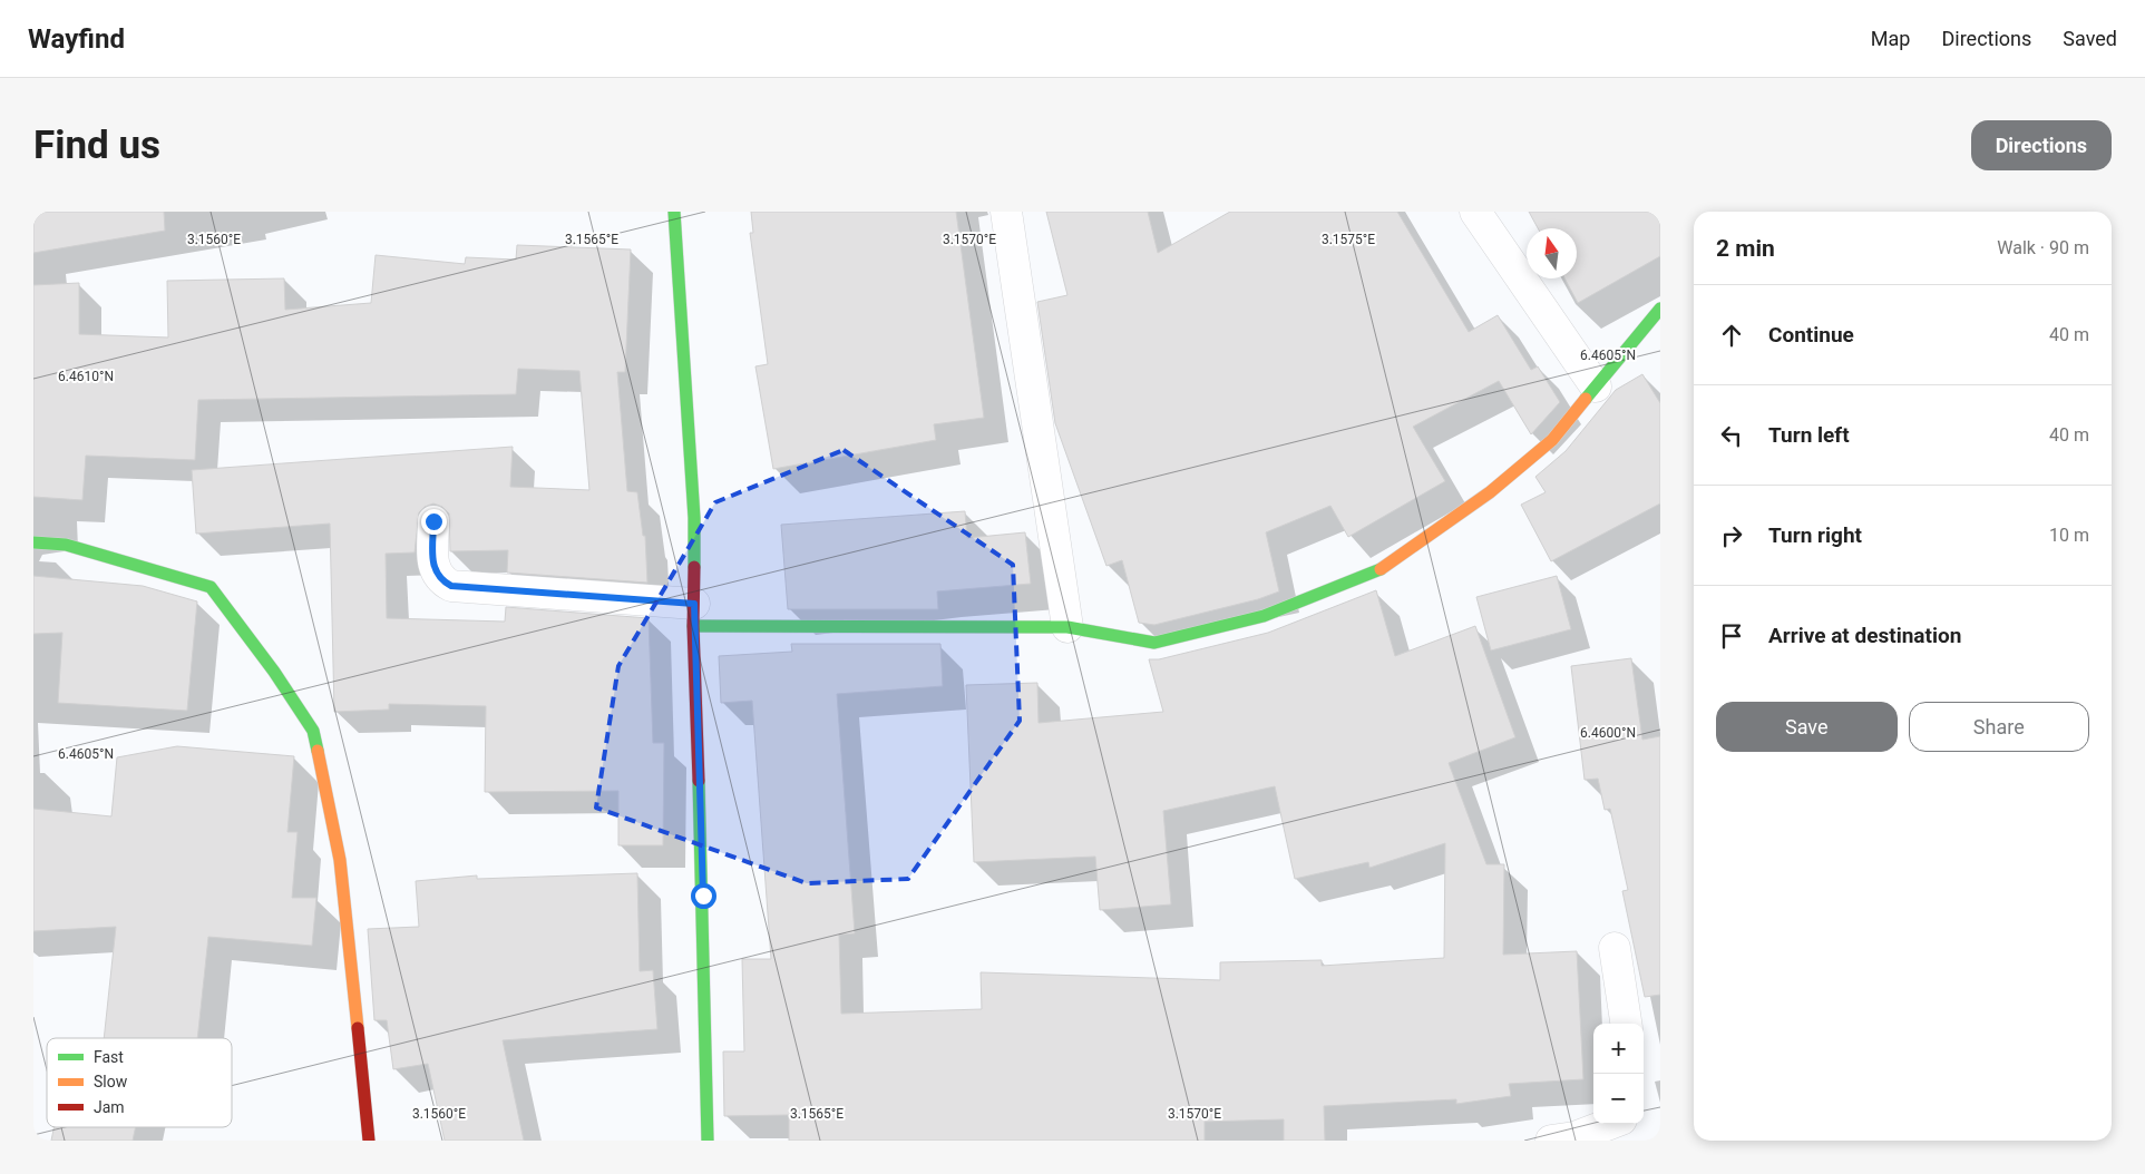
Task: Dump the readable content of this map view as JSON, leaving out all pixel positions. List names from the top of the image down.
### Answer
{
  "legend": ["Fast", "Slow", "Jam"],
  "north": "top",
  "page": {
    "header": "Wayfind",
    "nav": ["Map", "Directions", "Saved"],
    "buttons": [
      "Directions",
      ["Save", "Share"]
    ],
    "title": "Find us",
    "heading": ["2 min", "Walk · 90 m"],
    "list": [
      ["Continue", "40 m"],
      ["Turn left", "40 m"],
      ["Turn right", "10 m"],
      "Arrive at destination"
    ],
    "map_buttons": ["+", "−"]
  },
  "coordinates": [
    "3.1560°E",
    "3.1565°E",
    "3.1570°E",
    "3.1575°E",
    "6.4605°N",
    "6.4610°N",
    "6.4600°N"
  ]
}
